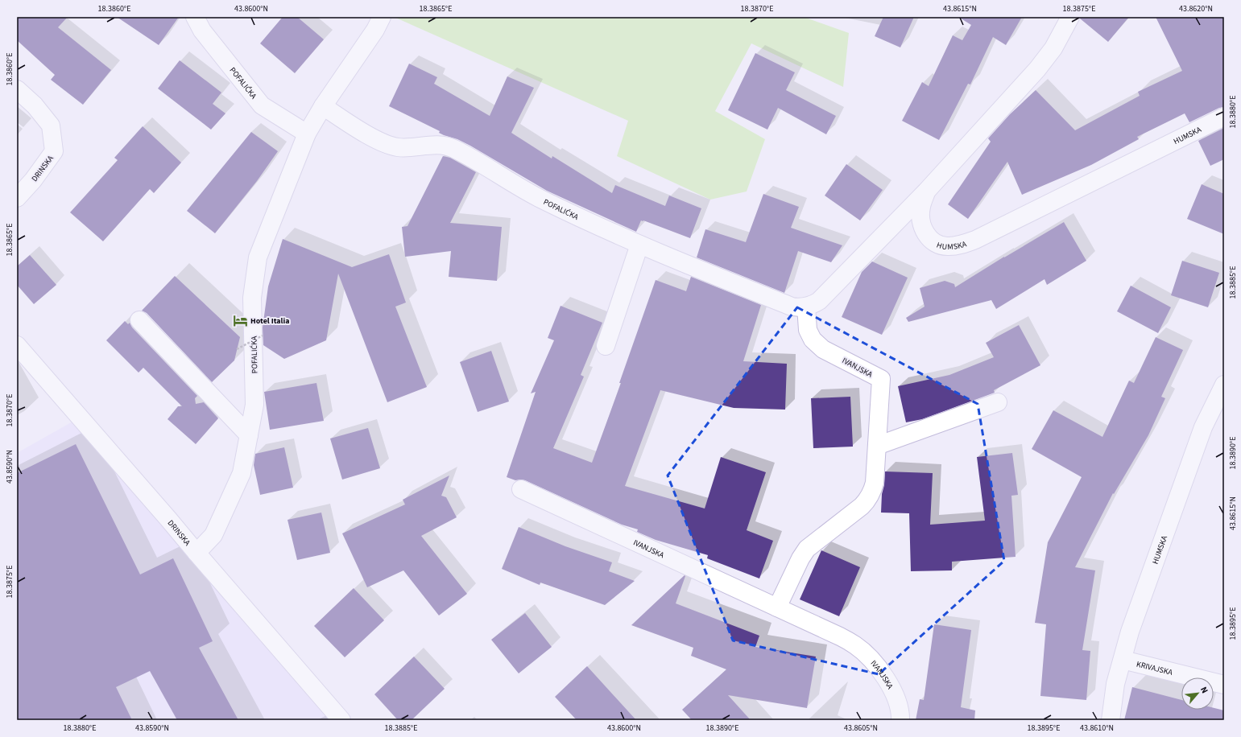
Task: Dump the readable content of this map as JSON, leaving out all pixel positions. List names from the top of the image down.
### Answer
{
  "streets": {
    "street": [
      "POFALIĆKA",
      "HUMSKA",
      "DRINSKA",
      "IVANJSKA",
      "KRIVAJSKA"
    ]
  },
  "crossings": [
    ["POFALIĆKA", "DRINSKA"],
    ["POFALIĆKA", "IVANJSKA"],
    ["HUMSKA", "KRIVAJSKA"]
  ],
  "places": {
    "hotel": ["Hotel Italia"]
  },
  "north": "top right",
  "coordinates": [
    "18.3860°E",
    "43.8600°N",
    "18.3865°E",
    "18.3870°E",
    "43.8615°N",
    "18.3875°E",
    "43.8620°N",
    "18.3880°E",
    "18.3885°E",
    "18.3890°E",
    "43.8590°N",
    "18.3895°E",
    "43.8605°N",
    "43.8610°N"
  ]
}
